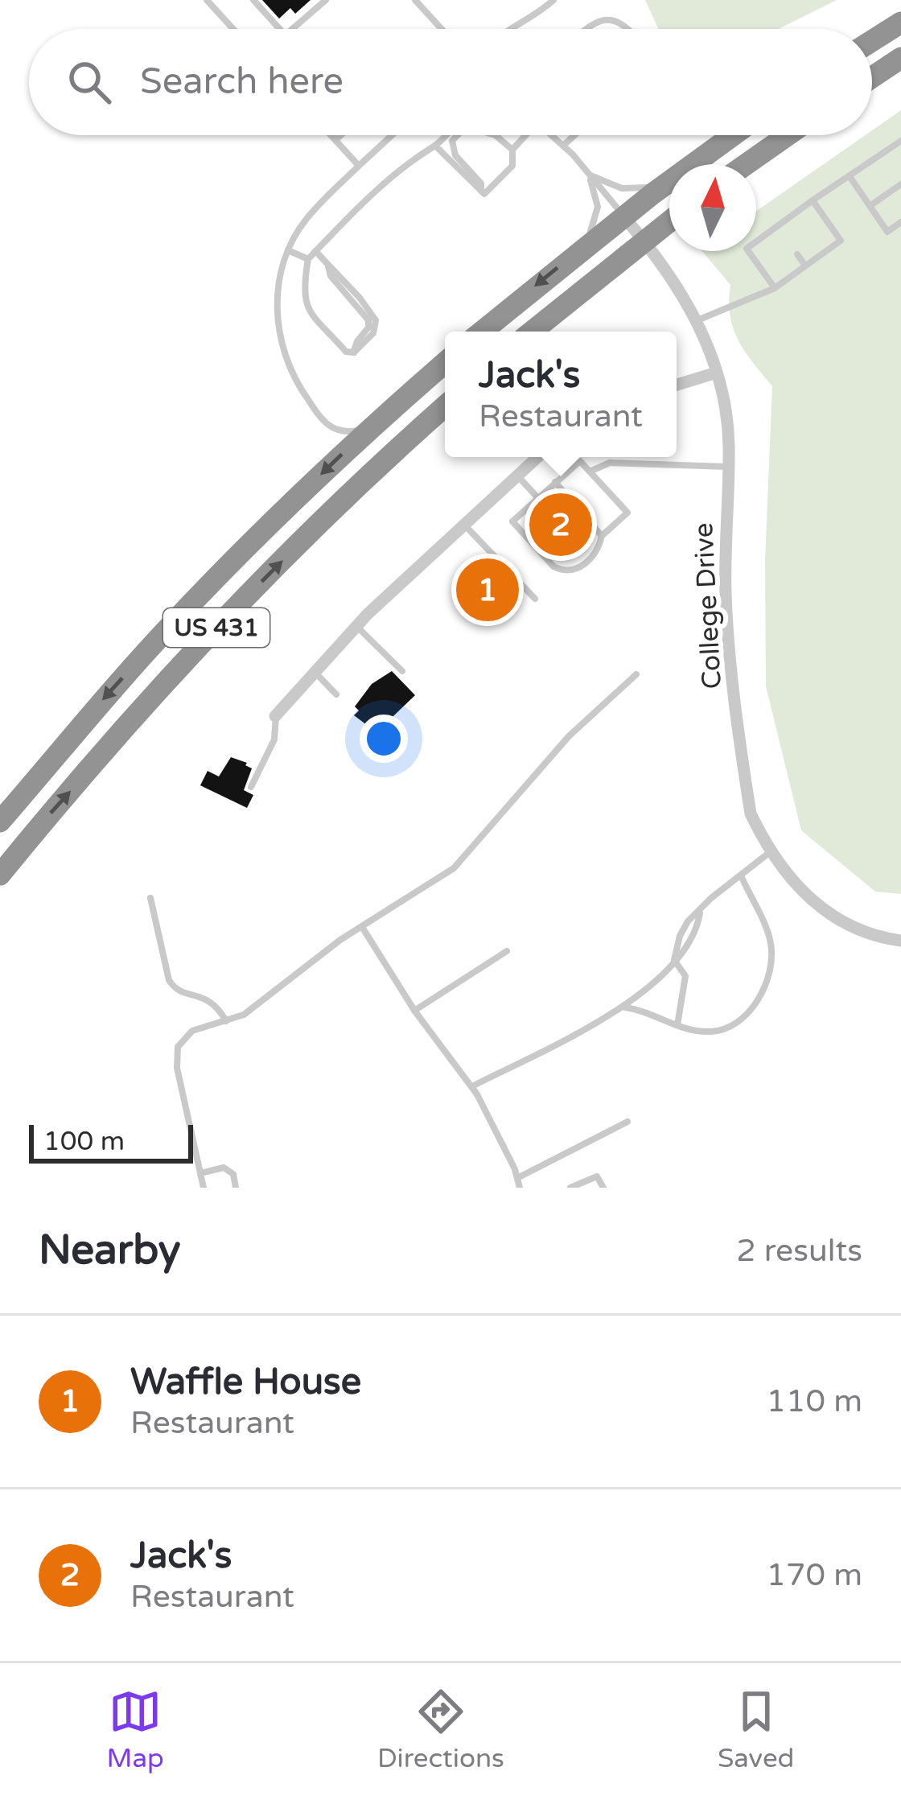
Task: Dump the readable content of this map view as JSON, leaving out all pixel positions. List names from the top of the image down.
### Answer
{
  "streets": {
    "highway": ["US 431"],
    "street": ["College Drive"]
  },
  "scale_bar": "100 m",
  "north": "top",
  "page": {
    "search": "Search here",
    "popup": ["Jack's", "Restaurant"],
    "pins": ["2", "1"],
    "scale": "100 m",
    "heading": ["Nearby", "2 results"],
    "list": [
      {
        "mark": "1",
        "name": "Waffle House",
        "note": "Restaurant",
        "value": "110 m"
      },
      {
        "mark": "2",
        "name": "Jack's",
        "note": "Restaurant",
        "value": "170 m"
      }
    ],
    "nav": ["Map", "Directions", "Saved"]
  }
}
